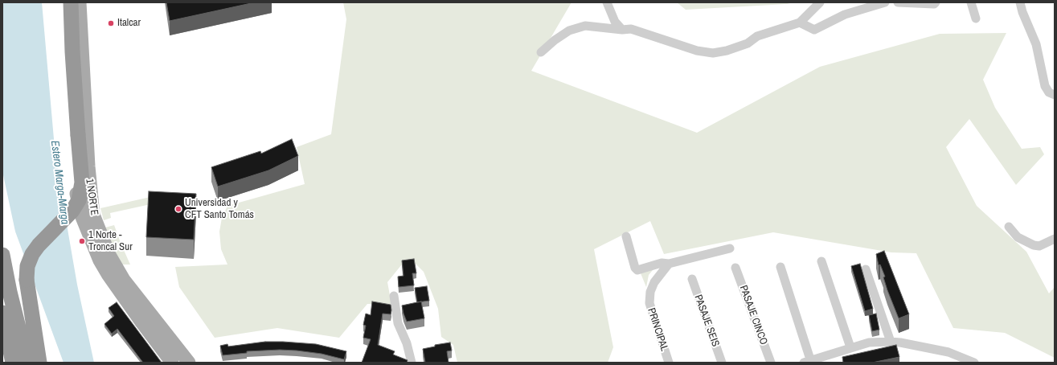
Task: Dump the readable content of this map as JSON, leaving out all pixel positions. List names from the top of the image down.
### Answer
{
  "streets": {
    "main road": ["1 NORTE"],
    "street": ["PASAJE CINCO", "PASAJE SEIS", "PRINCIPAL"]
  },
  "water": ["Estero Marga-Marga"],
  "places": ["Italcar", "Universidad y CFT Santo Tomás", "1 Norte - Troncal Sur"]
}
